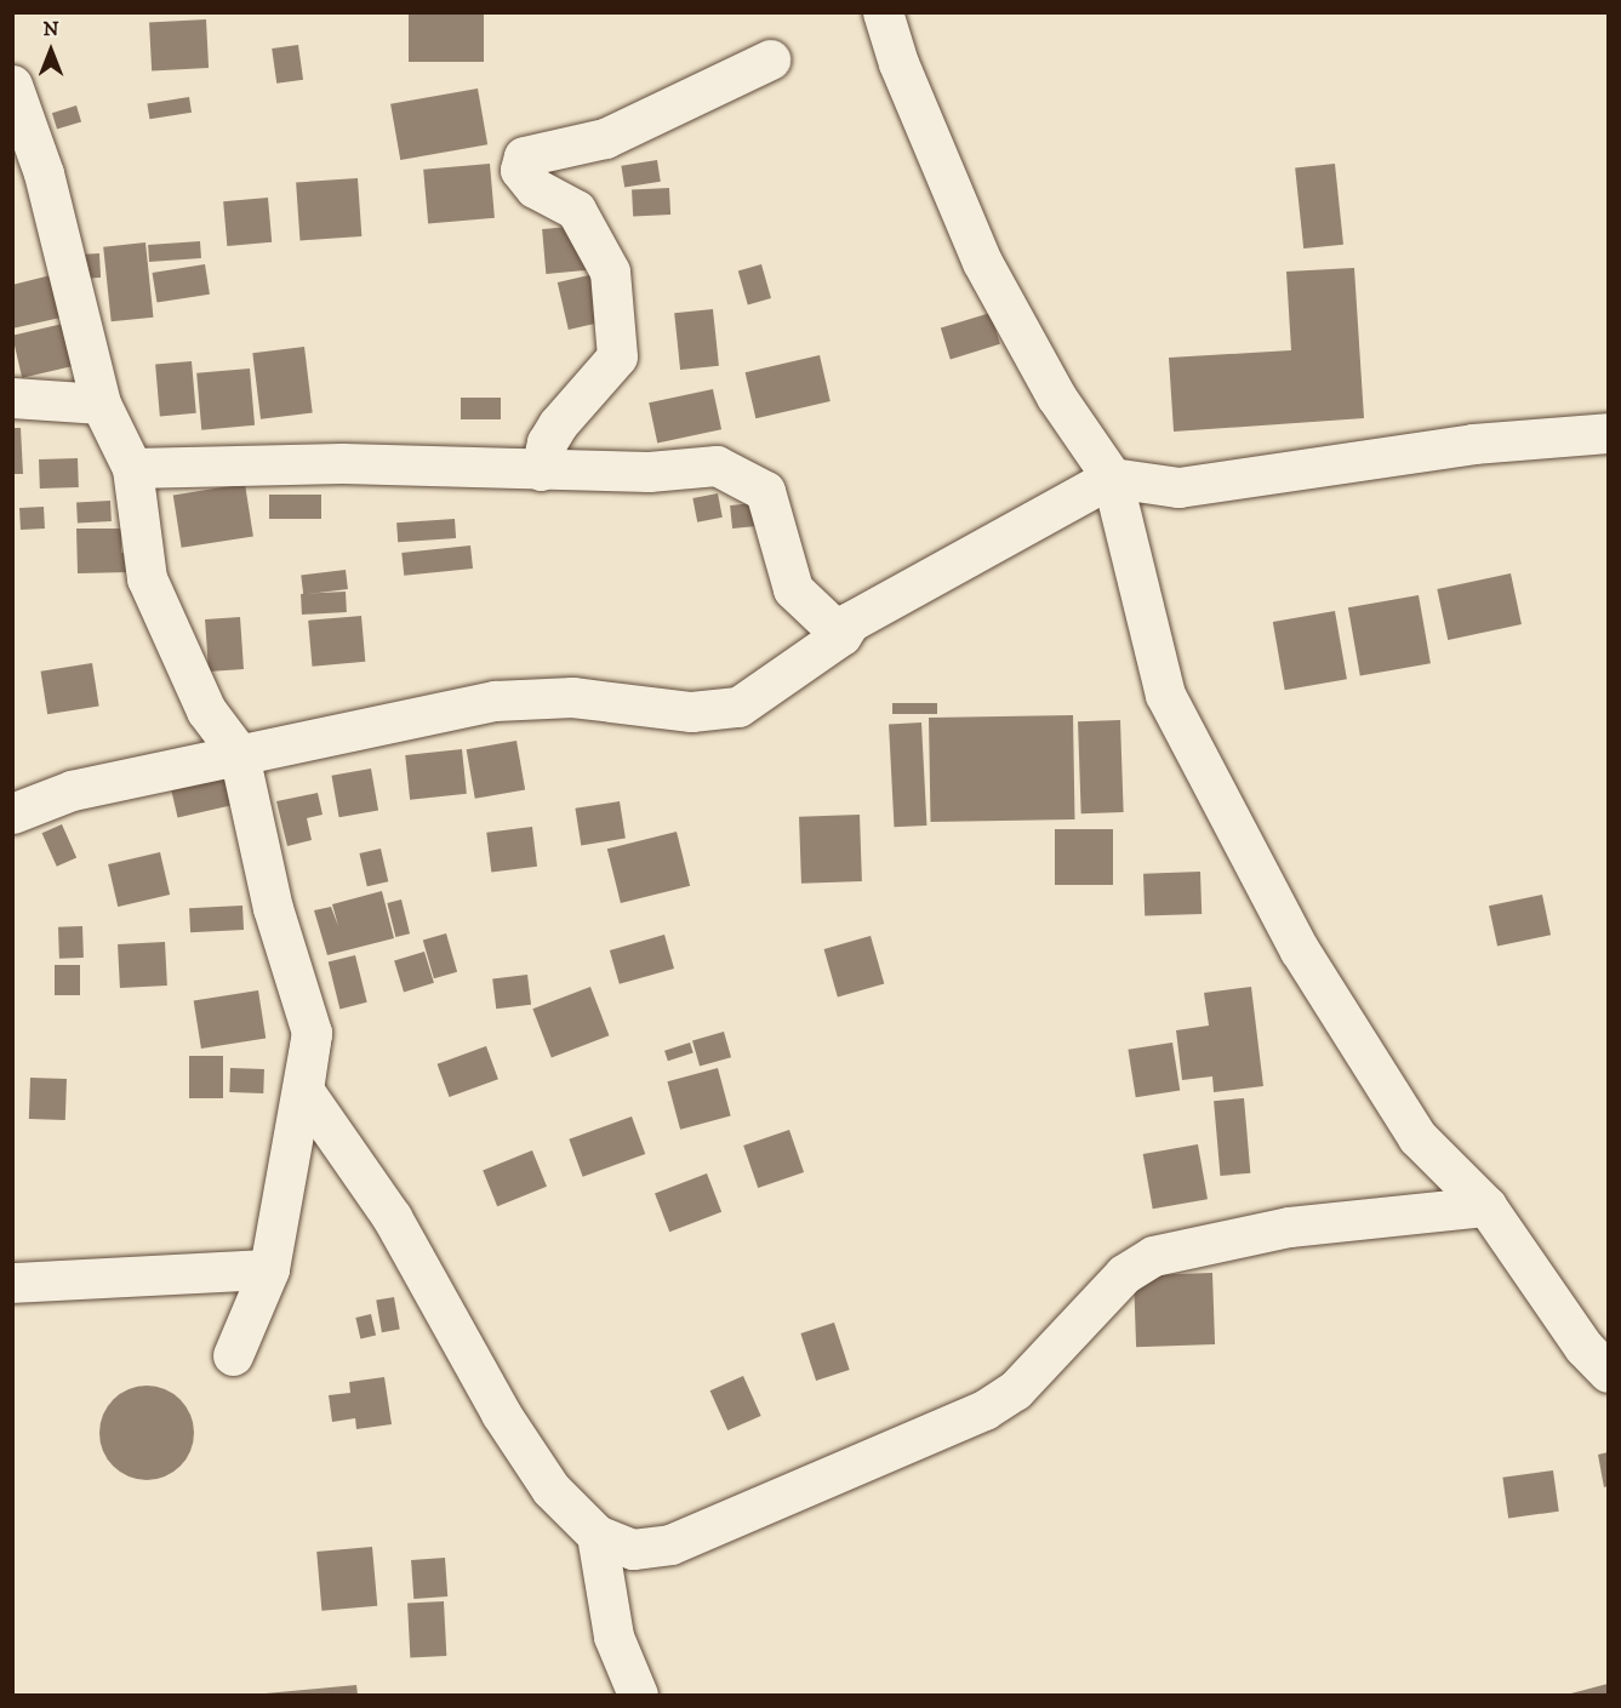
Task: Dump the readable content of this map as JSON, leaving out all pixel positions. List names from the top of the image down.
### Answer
{
  "north": "top"
}
